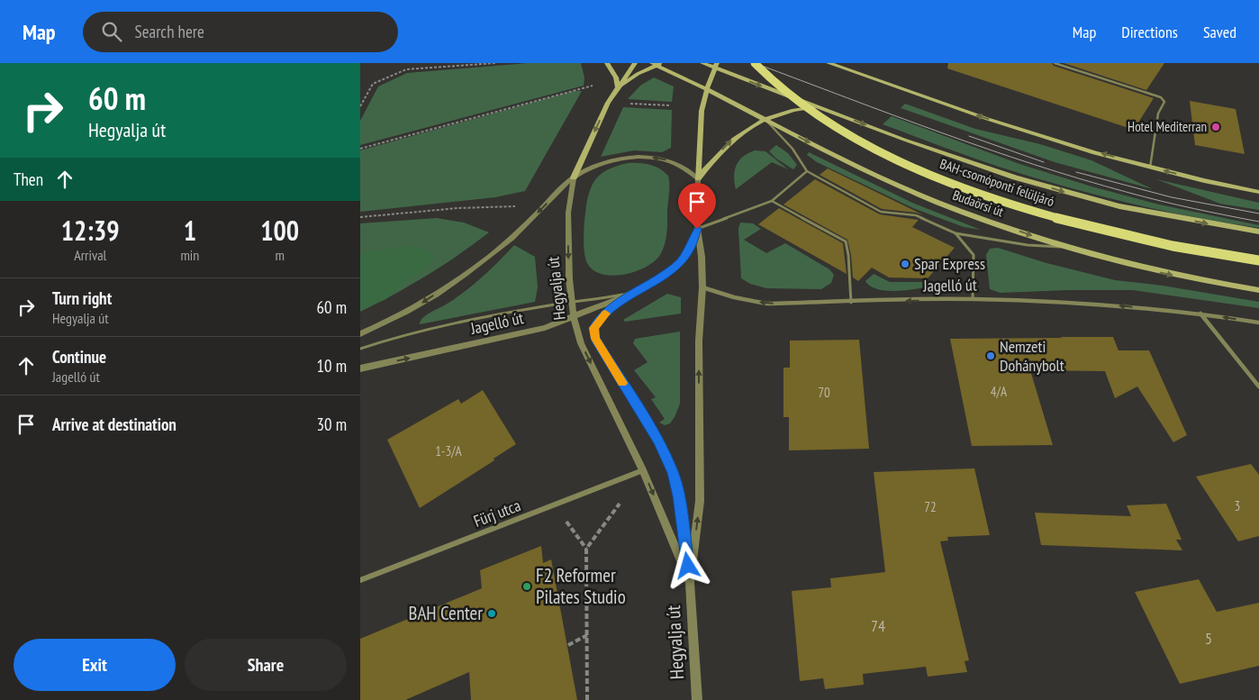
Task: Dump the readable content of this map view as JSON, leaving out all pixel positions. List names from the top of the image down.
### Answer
{
  "streets": {
    "main road": ["BAH-csomóponti felüljáró", "Budaörsi út", "Hegyalja út"],
    "street": ["Jagelló út", "Fürj utca"]
  },
  "crossings": [
    ["Budaörsi út", "Hegyalja út"],
    ["Jagelló út", "Hegyalja út"],
    ["Hegyalja út", "Fürj utca"]
  ],
  "places": [
    "Hotel Mediterran",
    "Spar Express",
    "Nemzeti Dohánybolt",
    "F2 Reformer Pilates Studio",
    "BAH Center"
  ],
  "house_numbers": [
    "4/A",
    "70",
    "1-3/A",
    "3",
    "72",
    "74",
    "5"
  ],
  "page": {
    "header": "Map",
    "search": "Search here",
    "nav": ["Map", "Directions", "Saved"],
    "turn": ["60 m", "Hegyalja út"],
    "then": "Then",
    "eta": [
      "12:39",
      "Arrival",
      "1",
      "min",
      "100",
      "m"
    ],
    "list": [
      {
        "name": "Turn right",
        "note": "Hegyalja út",
        "value": "60 m"
      },
      {
        "name": "Continue",
        "note": "Jagelló út",
        "value": "10 m"
      },
      {
        "name": "Arrive at destination",
        "value": "30 m"
      }
    ],
    "buttons": ["Exit", "Share"]
  }
}
